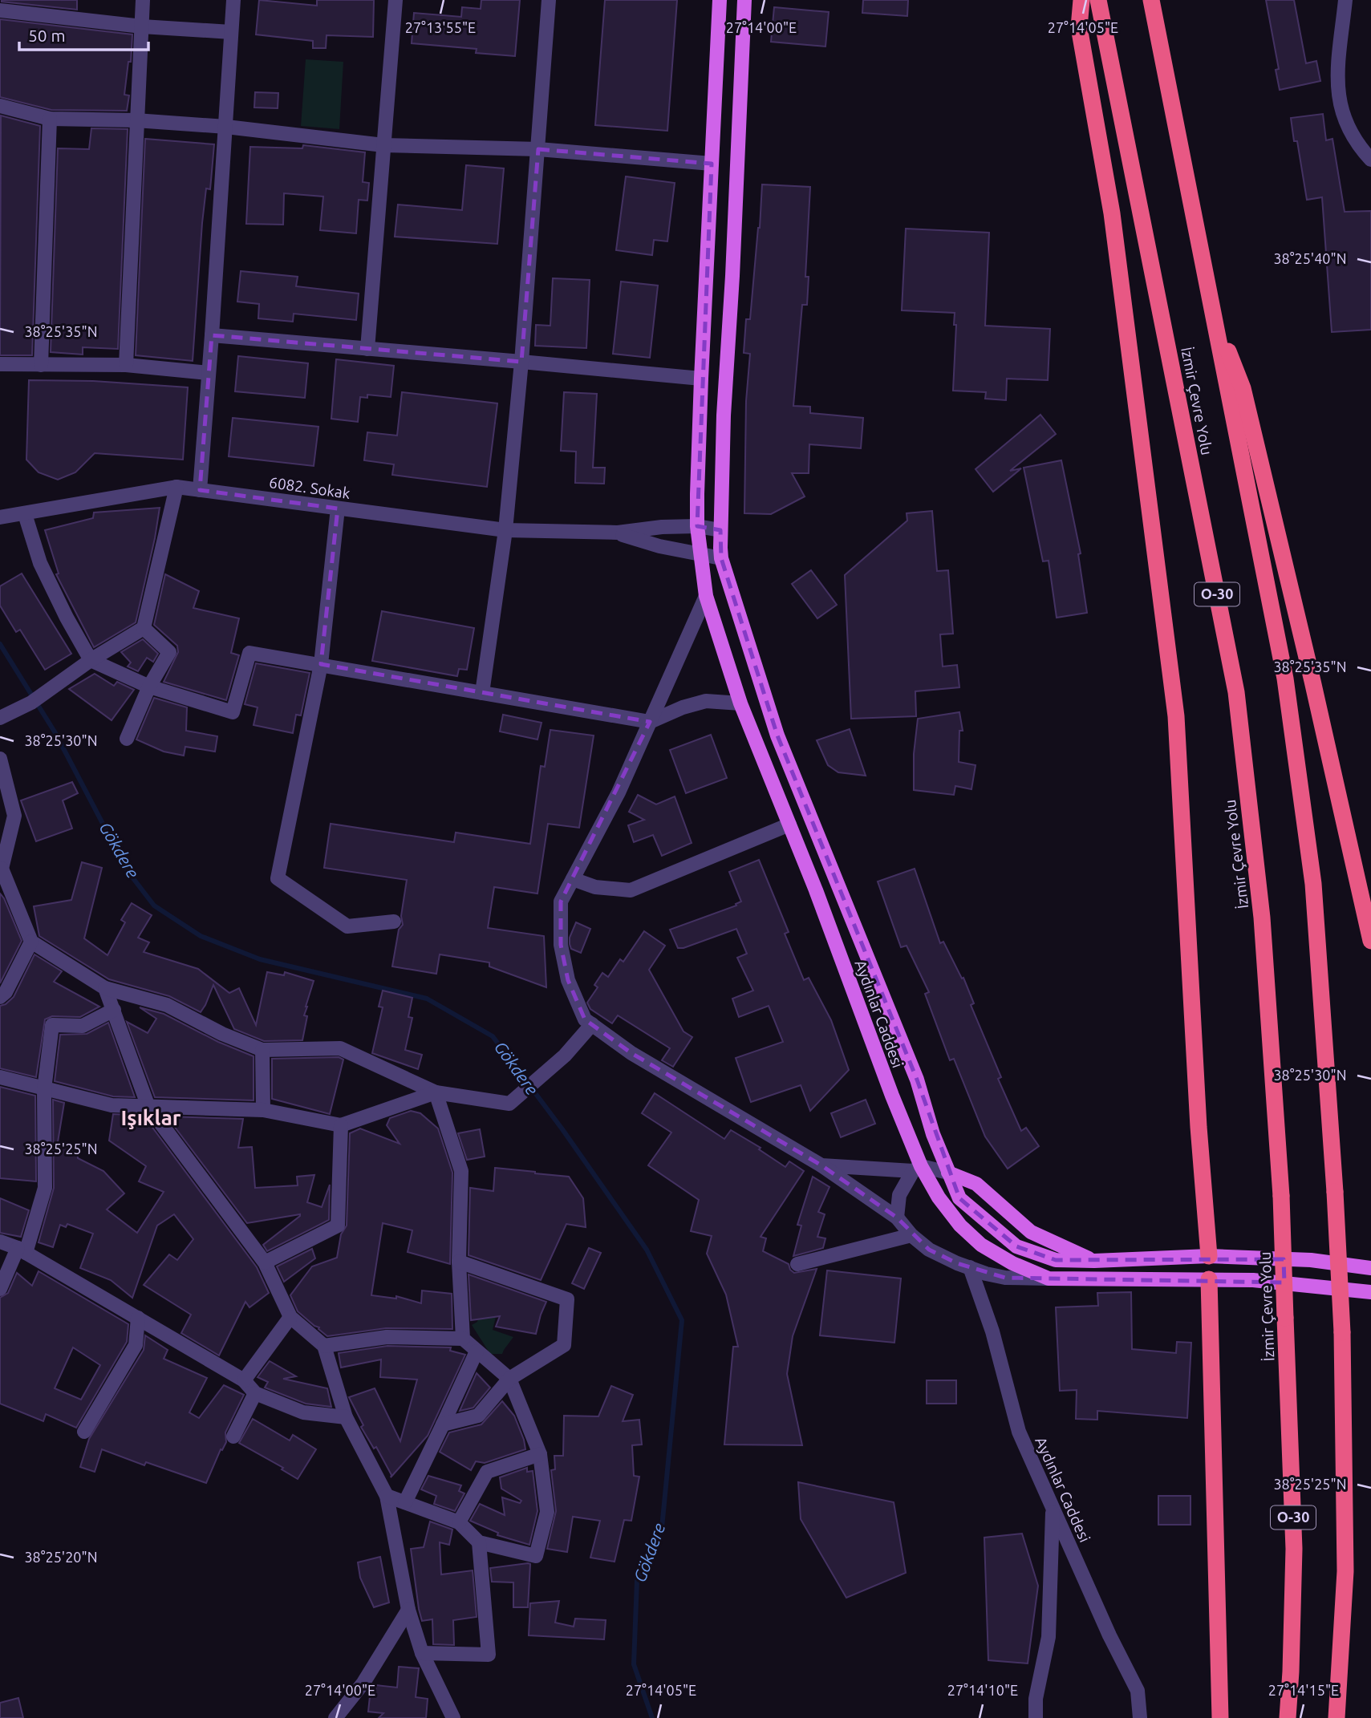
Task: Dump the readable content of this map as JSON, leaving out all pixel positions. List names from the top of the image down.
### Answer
{
  "streets": {
    "highway": ["İzmir Çevre Yolu", "O-30"],
    "main road": ["Aydınlar Caddesi"],
    "street": ["6082. Sokak"]
  },
  "districts": ["Işıklar"],
  "water": ["Gökdere"],
  "scale_bar": "50 m",
  "coordinates": [
    "27°13'55\"E",
    "27°14'00\"E",
    "27°14'05\"E",
    "38°25'40\"N",
    "38°25'35\"N",
    "38°25'30\"N",
    "38°25'25\"N",
    "38°25'20\"N",
    "27°14'10\"E",
    "27°14'15\"E"
  ]
}
